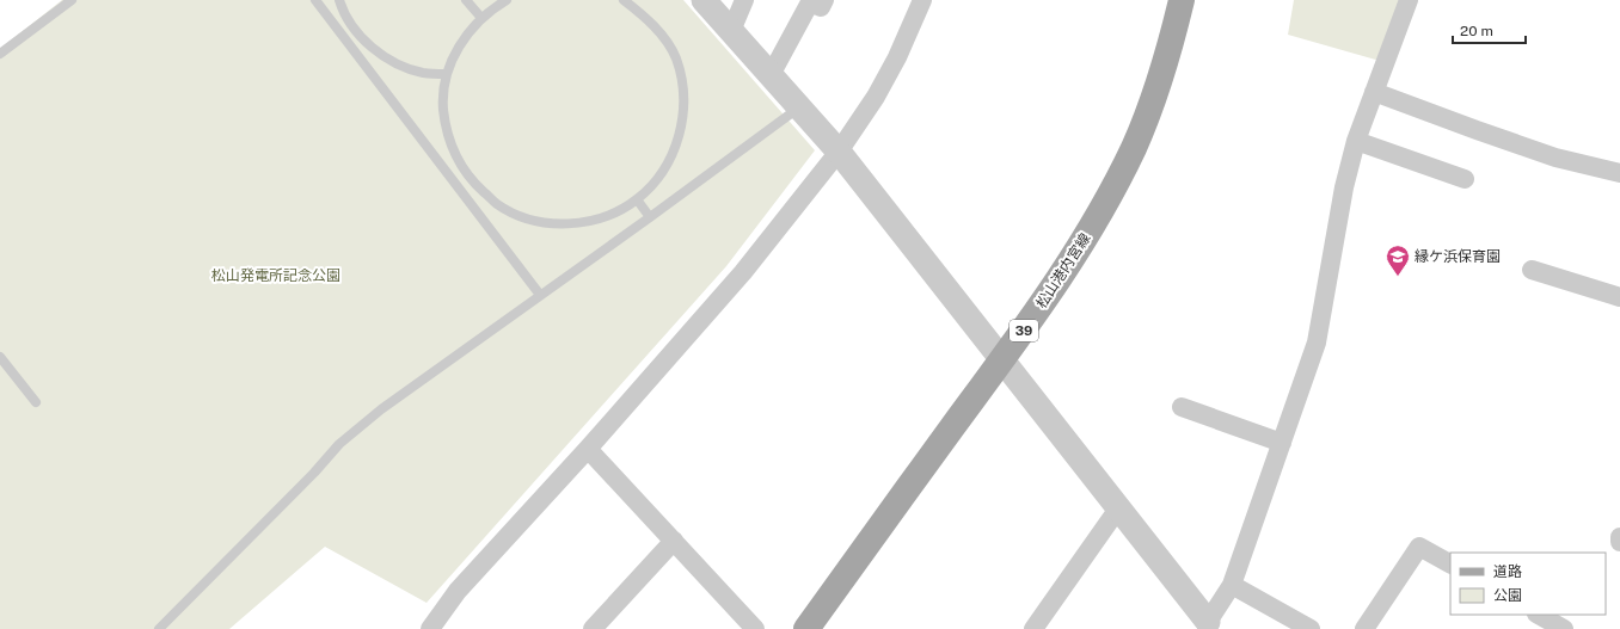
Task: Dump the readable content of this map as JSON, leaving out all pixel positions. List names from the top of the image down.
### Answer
{
  "streets": {
    "main road": ["松山港内宮線", "39"]
  },
  "parks": ["松山発電所記念公園"],
  "places": {
    "school or university": ["縁ケ浜保育園"]
  },
  "legend": ["道路", "公園"],
  "scale_bar": "20 m"
}
